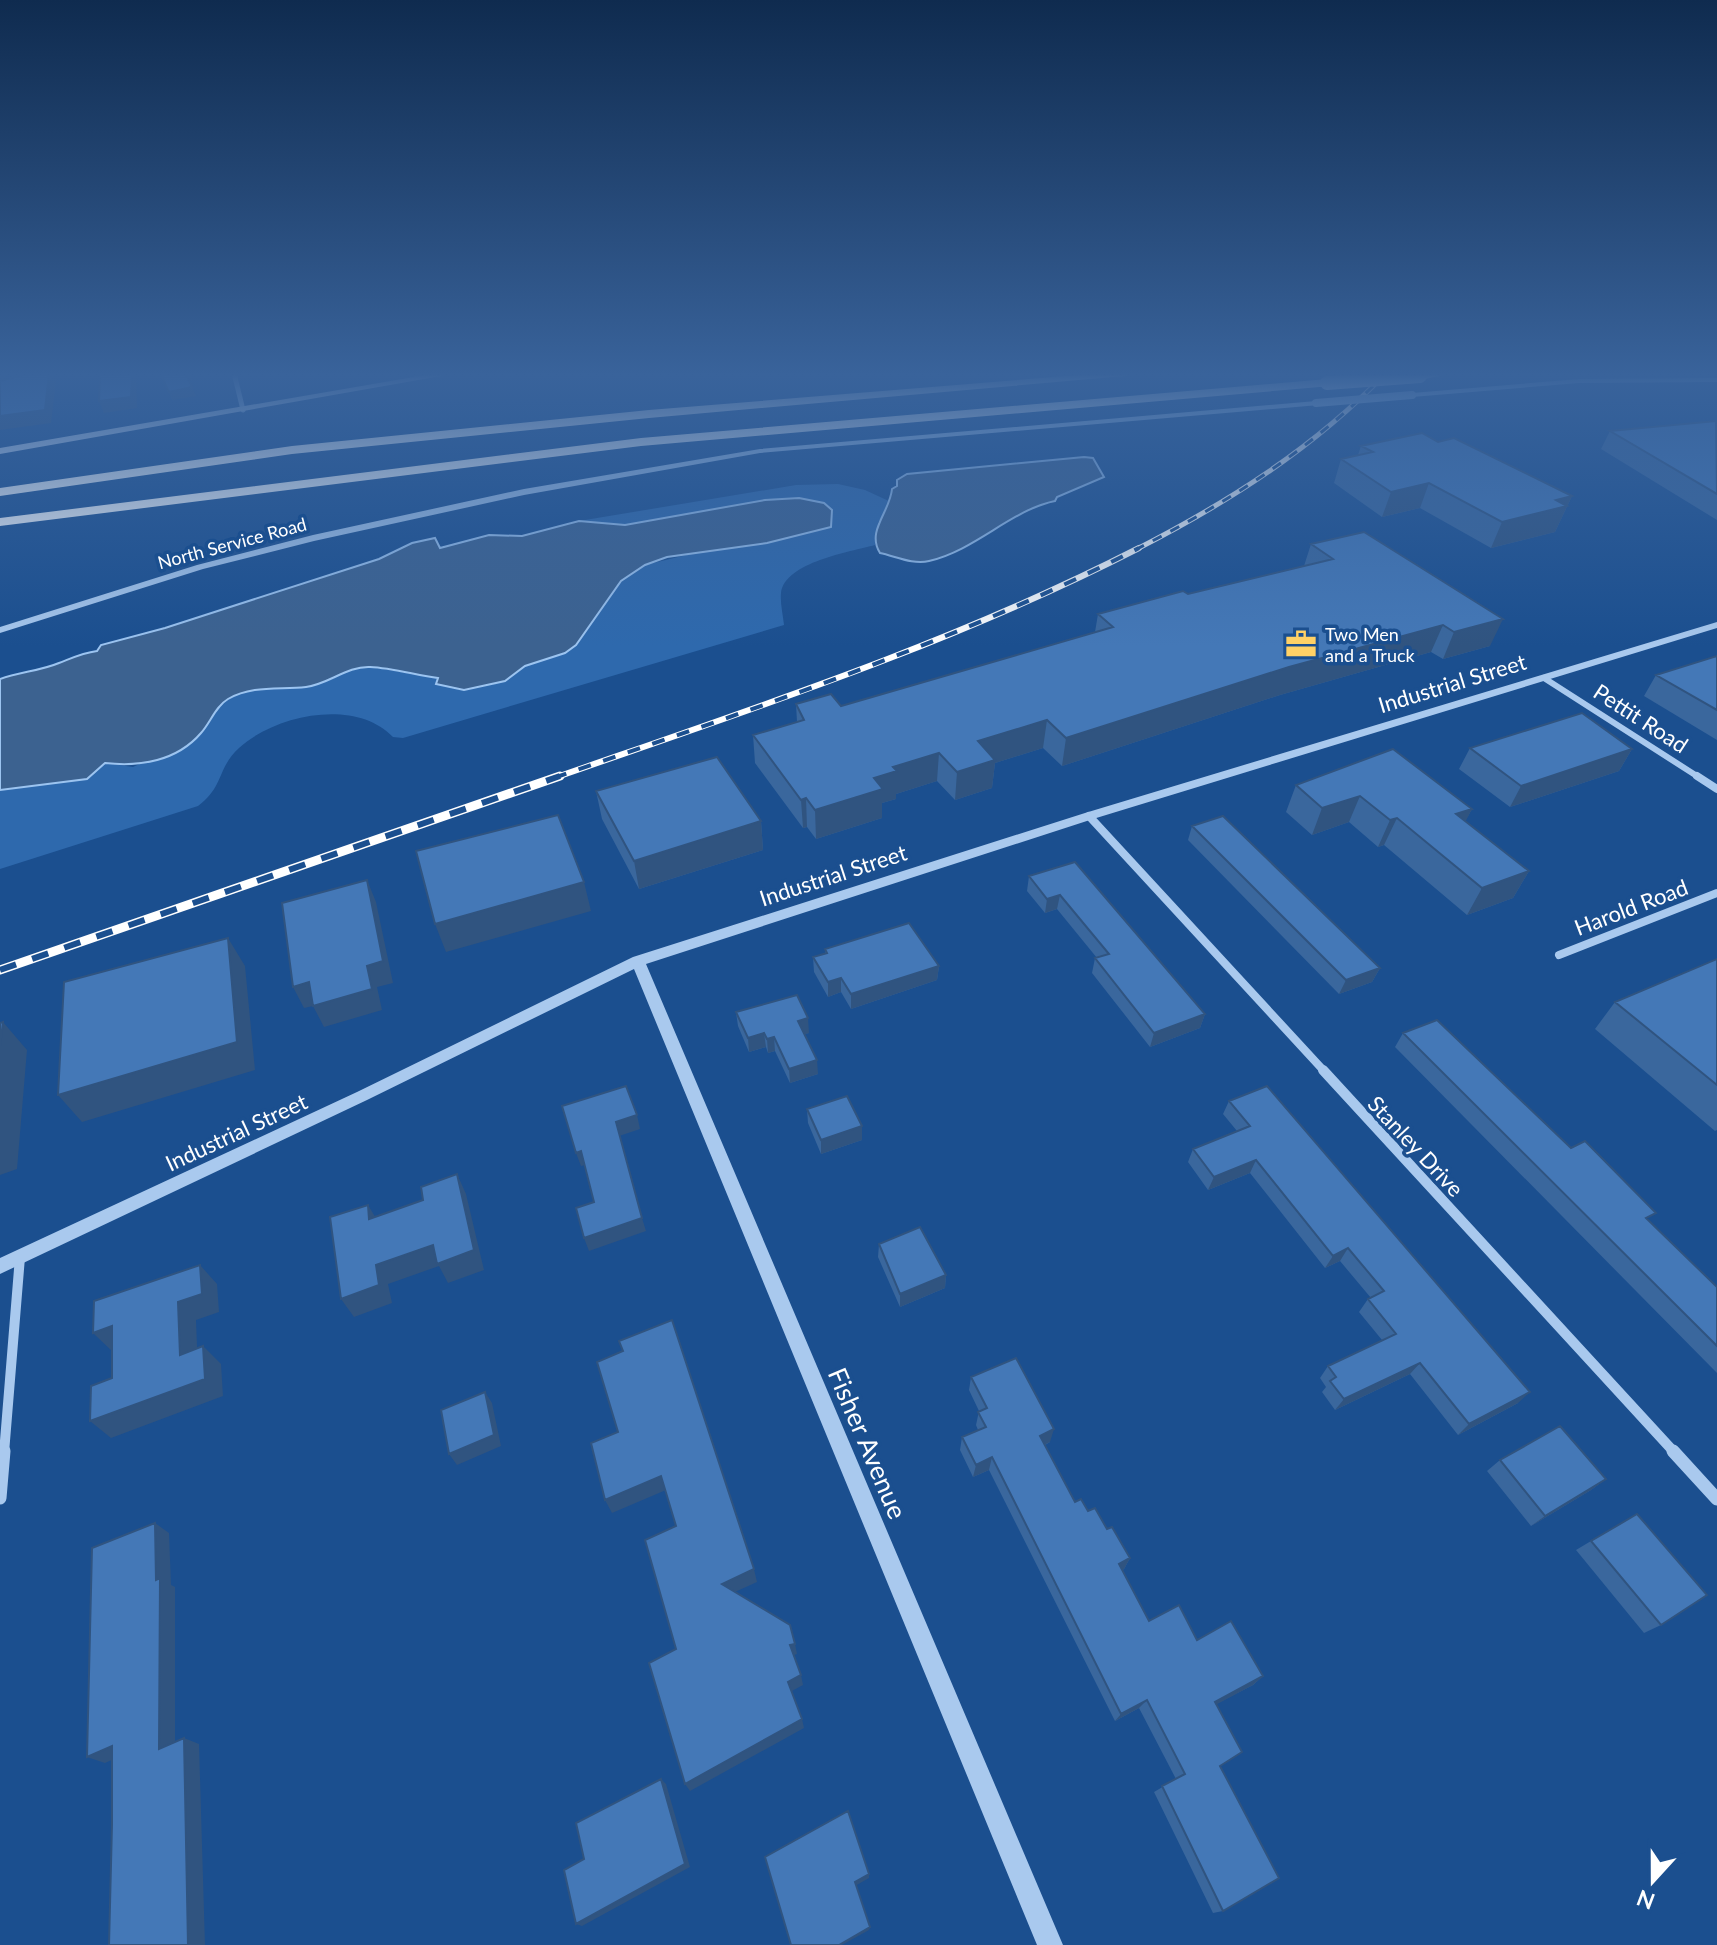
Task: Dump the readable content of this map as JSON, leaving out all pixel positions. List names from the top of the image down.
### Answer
{
  "streets": {
    "street": [
      "North Service Road",
      "Industrial Street",
      "Pettit Road",
      "Harold Road",
      "Stanley Drive",
      "Fisher Avenue"
    ]
  },
  "crossings": [
    ["Industrial Street", "Pettit Road"],
    ["Industrial Street", "Stanley Drive"],
    ["Industrial Street", "Fisher Avenue"]
  ],
  "places": {
    "office": ["Two Men and a Truck"]
  },
  "north": "bottom"
}
